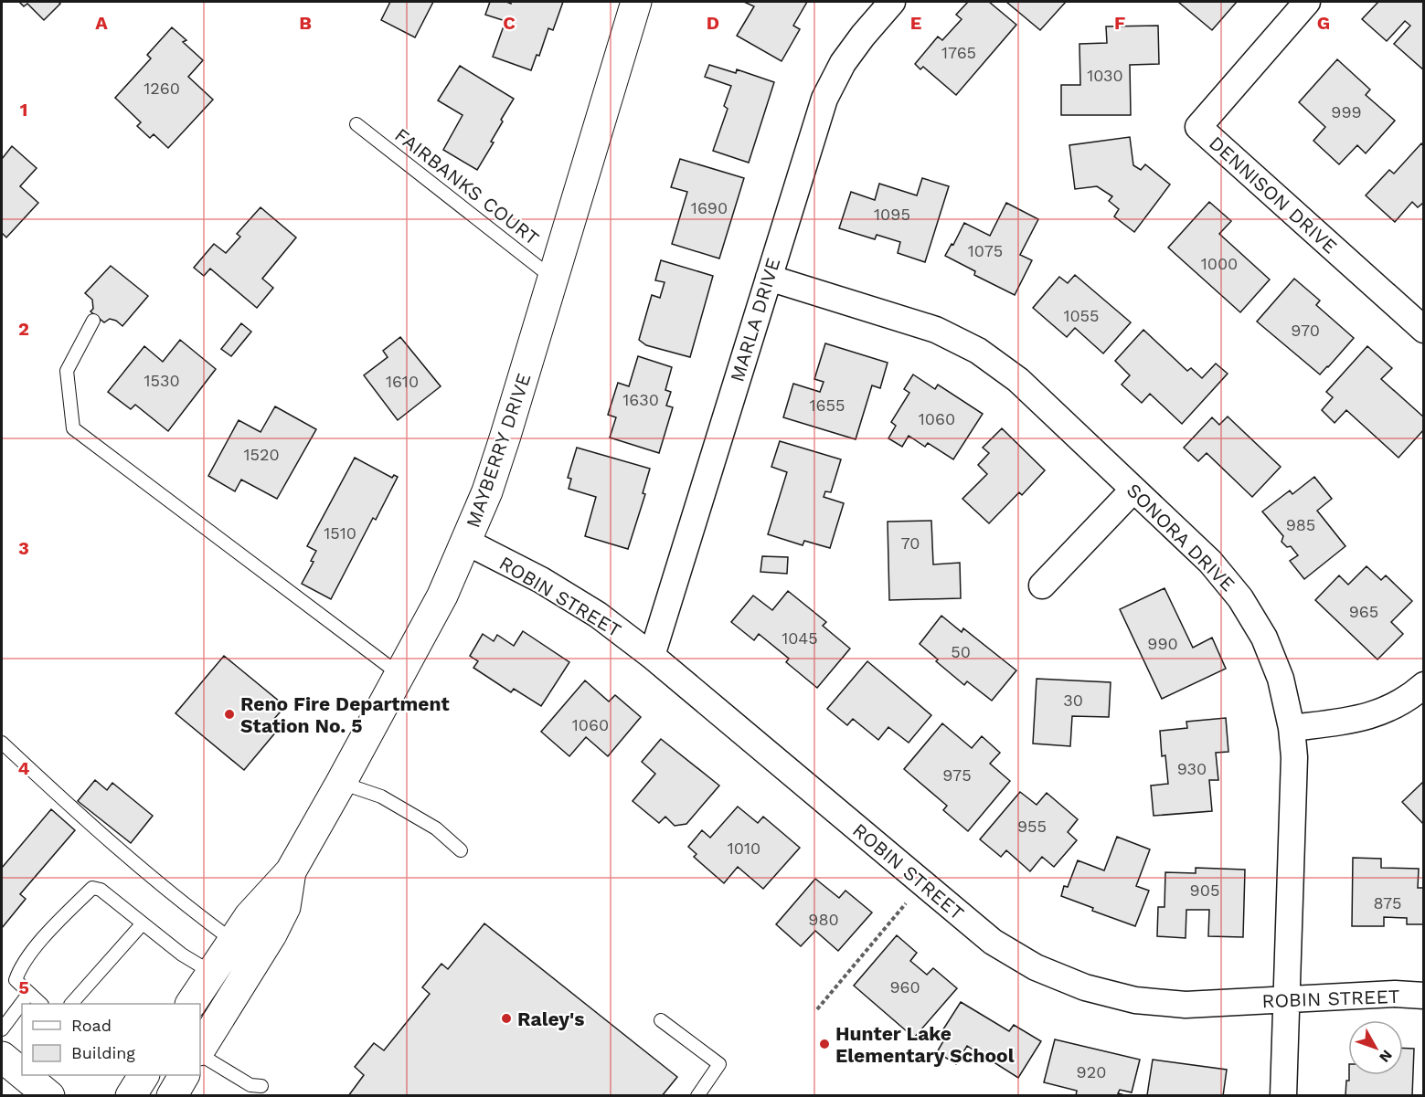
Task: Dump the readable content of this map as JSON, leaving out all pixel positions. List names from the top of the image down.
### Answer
{
  "streets": {
    "main road": ["MAYBERRY DRIVE"],
    "street": [
      "DENNISON DRIVE",
      "MARLA DRIVE",
      "SONORA DRIVE",
      "ROBIN STREET"
    ],
    "lane": ["FAIRBANKS COURT"]
  },
  "crossings": [
    ["FAIRBANKS COURT", "MAYBERRY DRIVE"],
    ["MARLA DRIVE", "SONORA DRIVE"],
    ["MARLA DRIVE", "ROBIN STREET"],
    ["MAYBERRY DRIVE", "ROBIN STREET"],
    ["SONORA DRIVE", "ROBIN STREET"]
  ],
  "places": ["Reno Fire Department Station No. 5", "Raley's", "Hunter Lake Elementary School"],
  "house_numbers": [
    "1765",
    "1030",
    "1260",
    "999",
    "1690",
    "1095",
    "1075",
    "1000",
    "1055",
    "970",
    "1530",
    "1610",
    "1630",
    "1655",
    "1060",
    "1520",
    "985",
    "1510",
    "70",
    "965",
    "1045",
    "990",
    "50",
    "30",
    "1060",
    "930",
    "975",
    "955",
    "1010",
    "905",
    "875",
    "980",
    "960",
    "920"
  ],
  "legend": ["Road", "Building"],
  "north": "bottom right",
  "grid": {
    "columns": [
      "A",
      "B",
      "C",
      "D",
      "E",
      "F",
      "G"
    ],
    "rows": [
      "1",
      "2",
      "3",
      "4",
      "5"
    ]
  }
}
